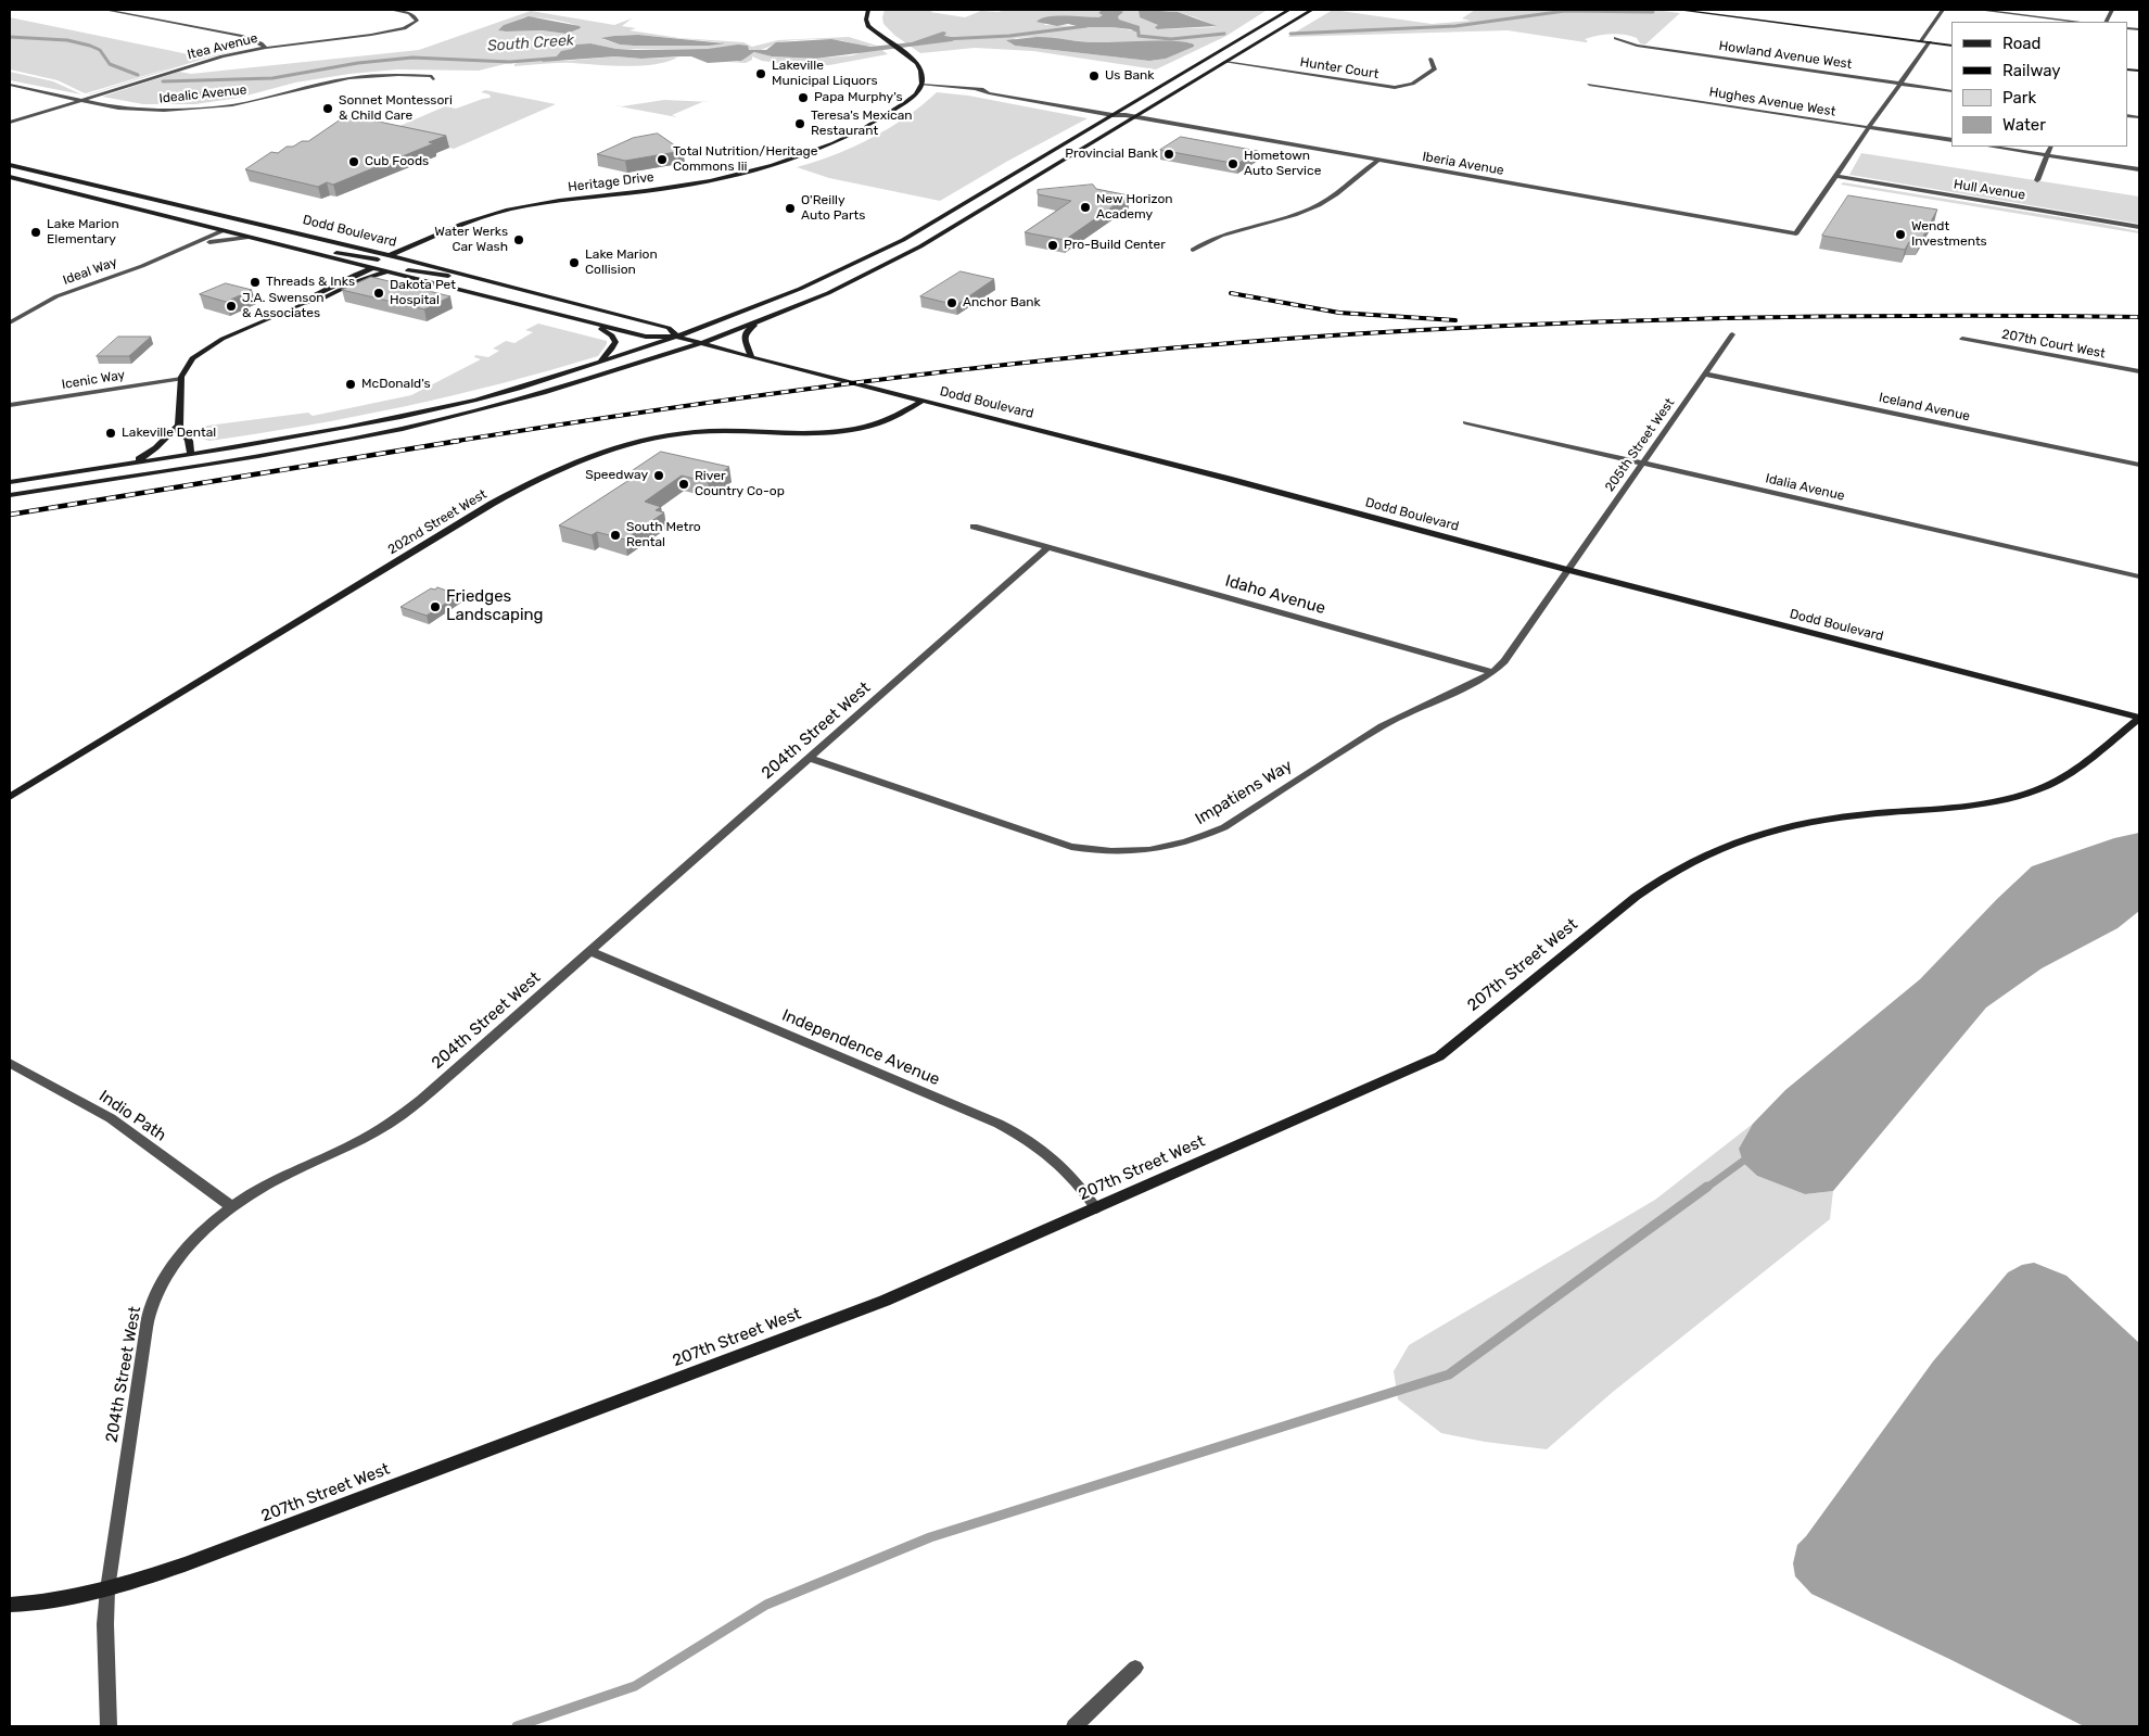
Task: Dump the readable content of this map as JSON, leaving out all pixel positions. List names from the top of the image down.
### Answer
{
  "streets": {
    "main road": [
      "Heritage Drive",
      "Dodd Boulevard",
      "202nd Street West",
      "207th Street West"
    ],
    "street": [
      "Itea Avenue",
      "Howland Avenue West",
      "Hunter Court",
      "Idealic Avenue",
      "Hughes Avenue West",
      "Iberia Avenue",
      "Hull Avenue",
      "Ideal Way",
      "207th Court West",
      "Icenic Way",
      "Iceland Avenue",
      "205th Street West",
      "Idalia Avenue",
      "Idaho Avenue",
      "204th Street West",
      "Impatiens Way",
      "Independence Avenue",
      "Indio Path"
    ]
  },
  "crossings": [
    ["Itea Avenue", "Idealic Avenue"],
    ["Iberia Avenue", "Heritage Drive"],
    ["Iberia Avenue", "Hull Avenue"],
    ["Heritage Drive", "Dodd Boulevard"],
    ["Dodd Boulevard", "Ideal Way"],
    ["Dodd Boulevard", "205th Street West"],
    ["Dodd Boulevard", "202nd Street West"],
    ["Dodd Boulevard", "Impatiens Way"],
    ["Dodd Boulevard", "207th Street West"],
    ["Iceland Avenue", "205th Street West"],
    ["205th Street West", "Idalia Avenue"],
    ["205th Street West", "Impatiens Way"],
    ["Idaho Avenue", "204th Street West"],
    ["Idaho Avenue", "Impatiens Way"],
    ["204th Street West", "Impatiens Way"],
    ["204th Street West", "207th Street West"],
    ["204th Street West", "Independence Avenue"],
    ["204th Street West", "Indio Path"],
    ["207th Street West", "Independence Avenue"]
  ],
  "water": ["South Creek"],
  "places": [
    "Lakeville Municipal Liquors",
    "Us Bank",
    "Papa Murphy's",
    "Sonnet Montessori & Child Care",
    "Teresa's Mexican Restaurant",
    "Provincial Bank",
    "Total Nutrition/Heritage Commons Iii",
    "Cub Foods",
    "Hometown Auto Service",
    "New Horizon Academy",
    "O'Reilly Auto Parts",
    "Lake Marion Elementary",
    "Wendt Investments",
    "Water Werks Car Wash",
    "Pro-Build Center",
    "Lake Marion Collision",
    "Threads & Inks",
    "Dakota Pet Hospital",
    "Anchor Bank",
    "J.A. Swenson & Associates",
    "McDonald's",
    "Lakeville Dental",
    "Speedway",
    "River Country Co-op",
    "South Metro Rental",
    "Friedges Landscaping"
  ],
  "legend": [
    "Road",
    "Railway",
    "Park",
    "Water"
  ]
}
